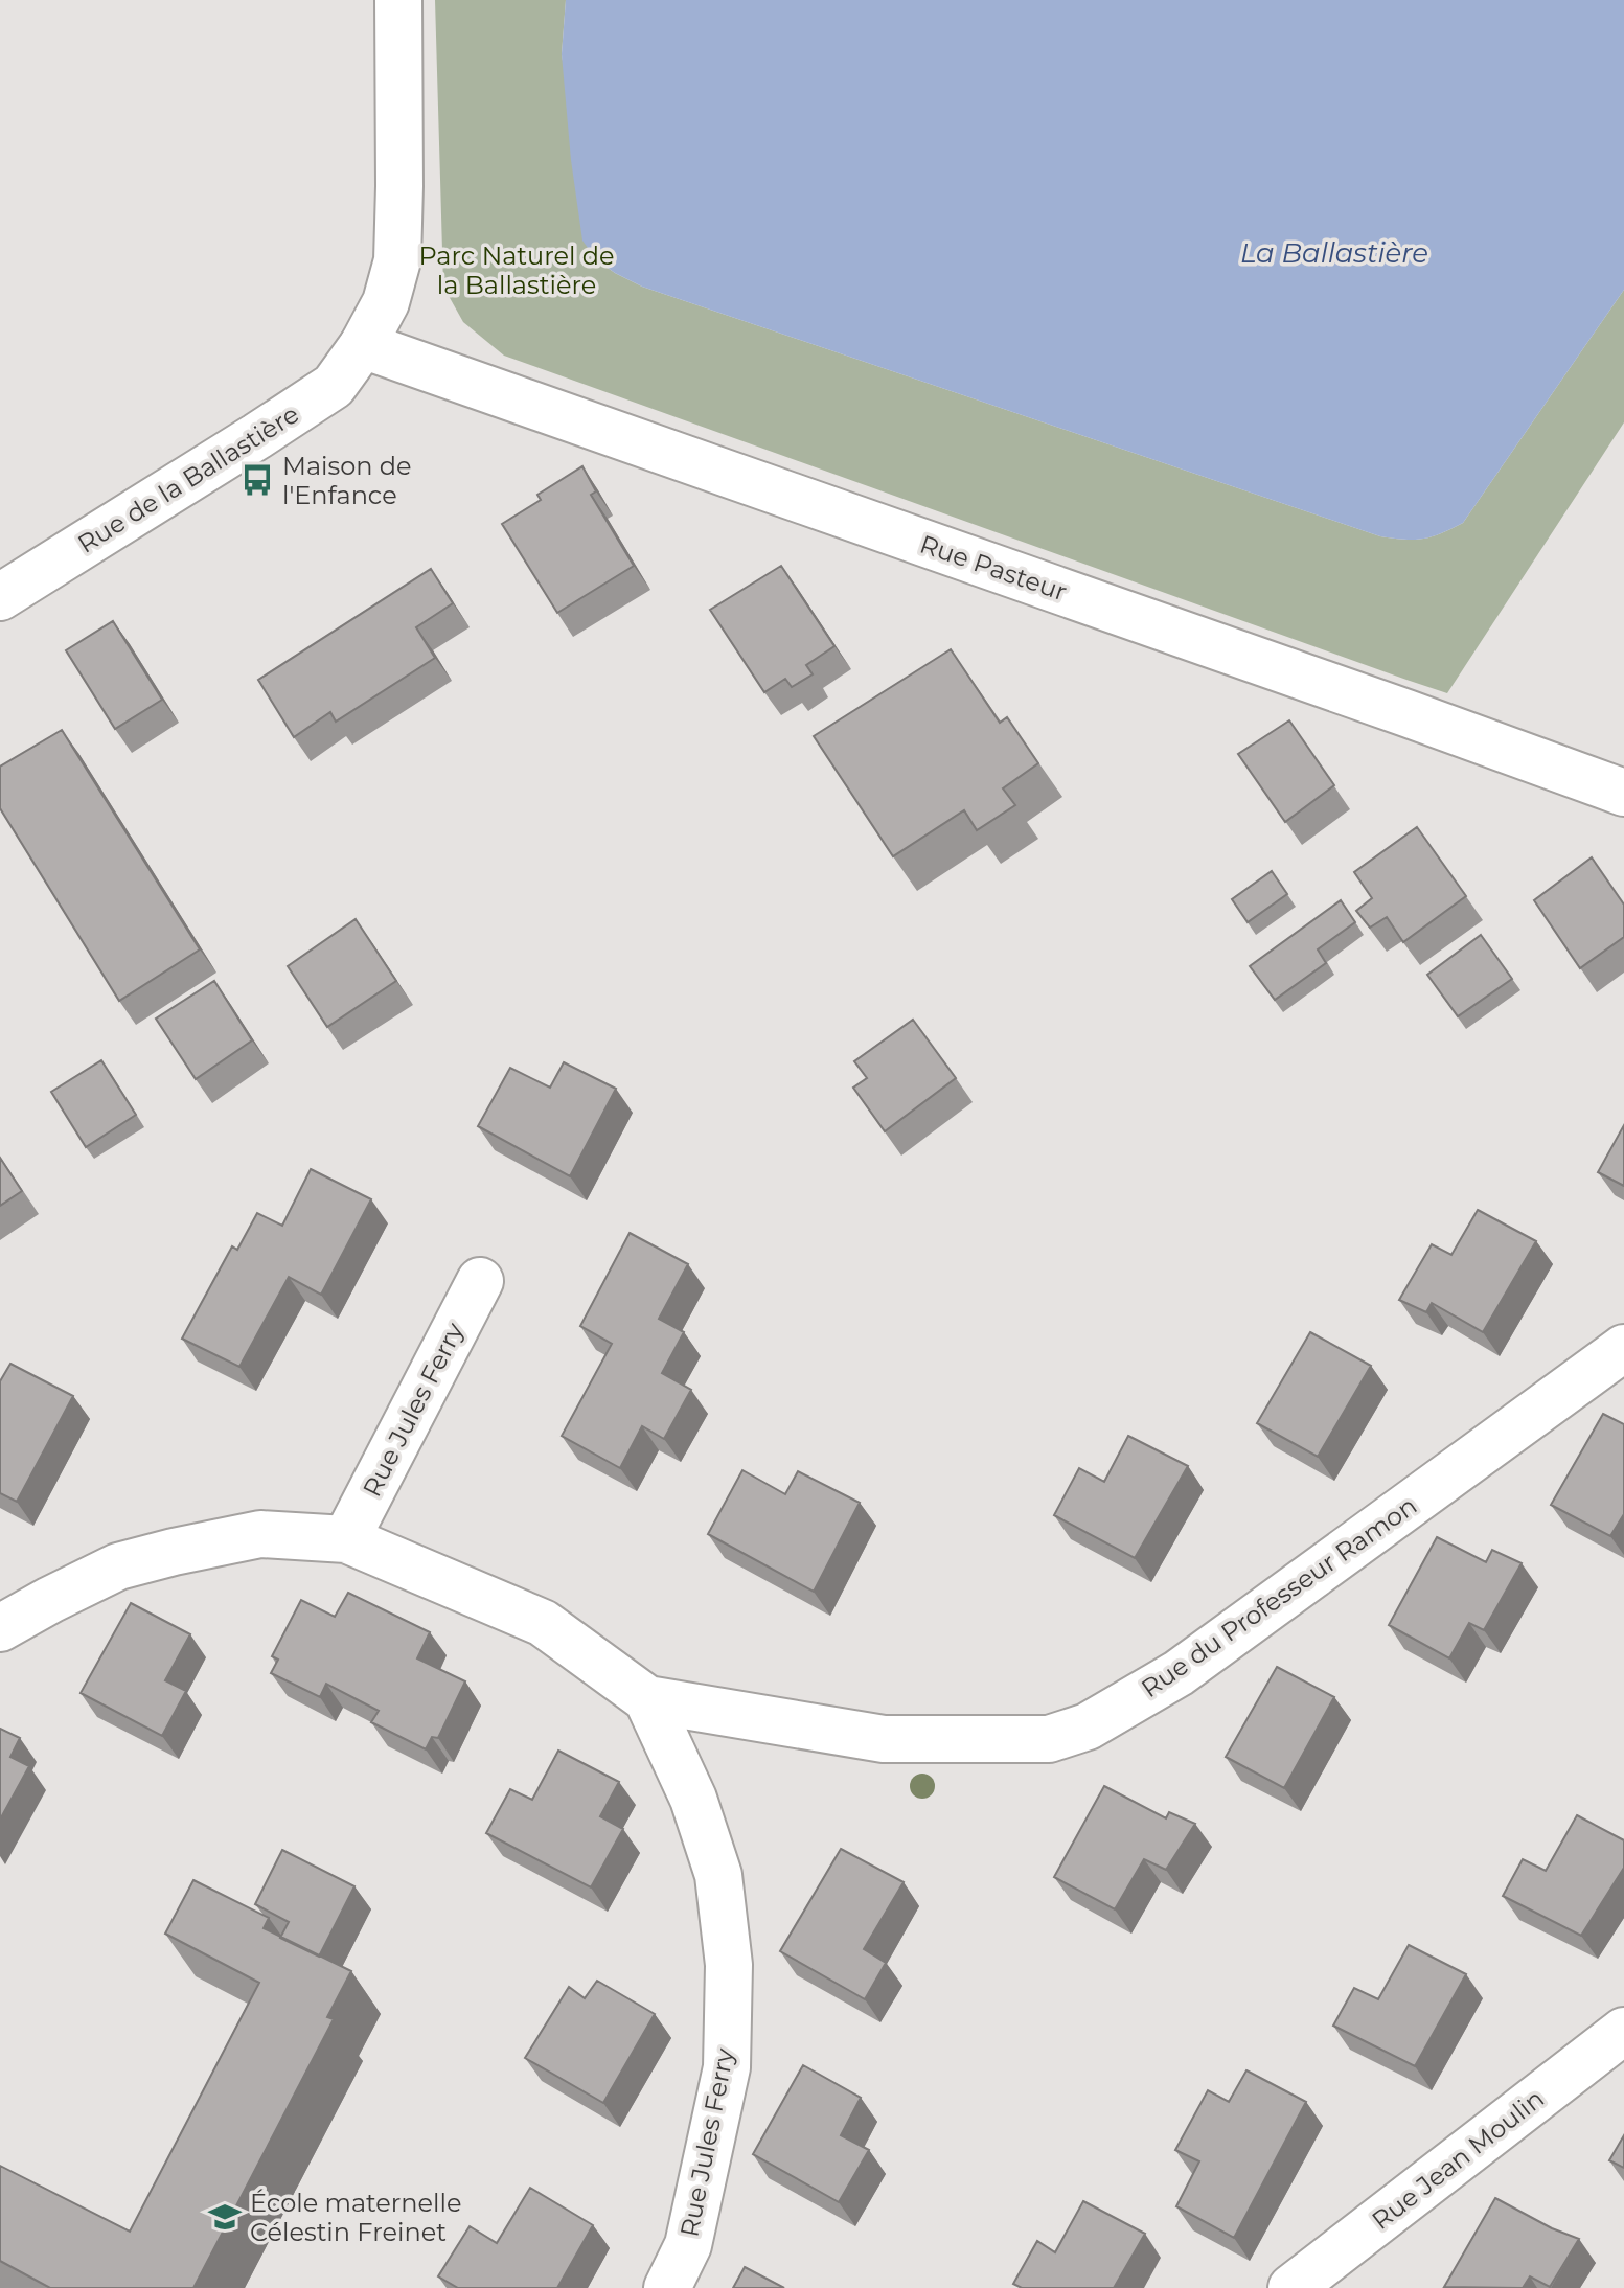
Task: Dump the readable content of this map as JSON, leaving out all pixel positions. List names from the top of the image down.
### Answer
{
  "streets": {
    "street": [
      "Rue de la Ballastière",
      "Rue Pasteur",
      "Rue Jules Ferry",
      "Rue du Professeur Ramon",
      "Rue Jean Moulin"
    ]
  },
  "crossings": [
    ["Rue de la Ballastière", "Rue Pasteur"],
    ["Rue Jules Ferry", "Rue du Professeur Ramon"]
  ],
  "water": ["La Ballastière"],
  "parks": ["Parc Naturel de la Ballastière"],
  "places": {
    "bus stop": ["Maison de l'Enfance"],
    "school or university": ["École maternelle Célestin Freinet"]
  }
}
